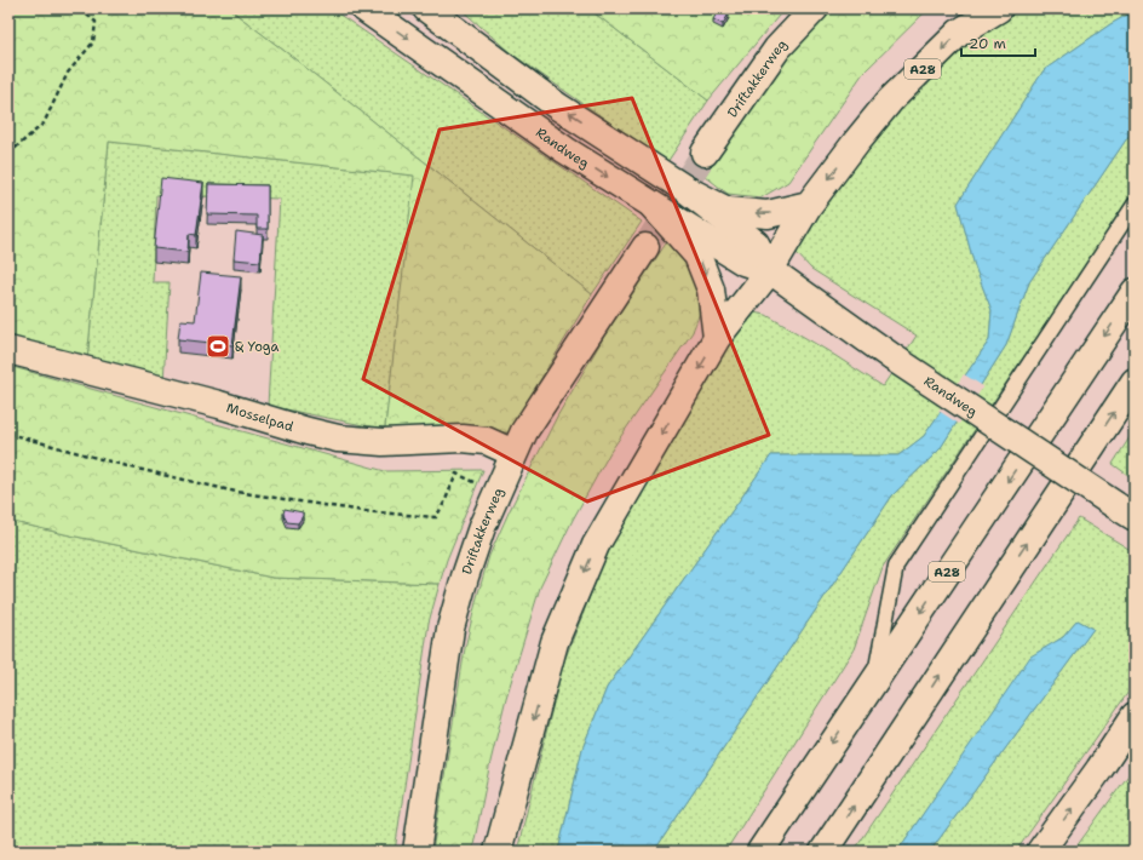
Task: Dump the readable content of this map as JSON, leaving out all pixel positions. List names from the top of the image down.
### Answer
{
  "streets": {
    "main road": [
      "A28",
      "Driftakkerweg",
      "Randweg",
      "Mosselpad"
    ]
  },
  "crossings": [
    ["A28", "Randweg"],
    ["Driftakkerweg", "Mosselpad"]
  ],
  "places": {
    "sports": ["& Yoga"]
  },
  "scale_bar": "20 m"
}
